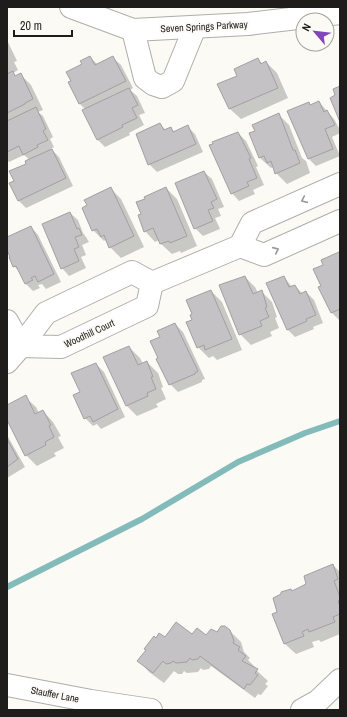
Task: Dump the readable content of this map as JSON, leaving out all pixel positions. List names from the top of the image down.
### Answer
{
  "streets": {
    "street": ["Seven Springs Parkway", "Woodhill Court", "Stauffer Lane"]
  },
  "scale_bar": "20 m",
  "north": "top left"
}
